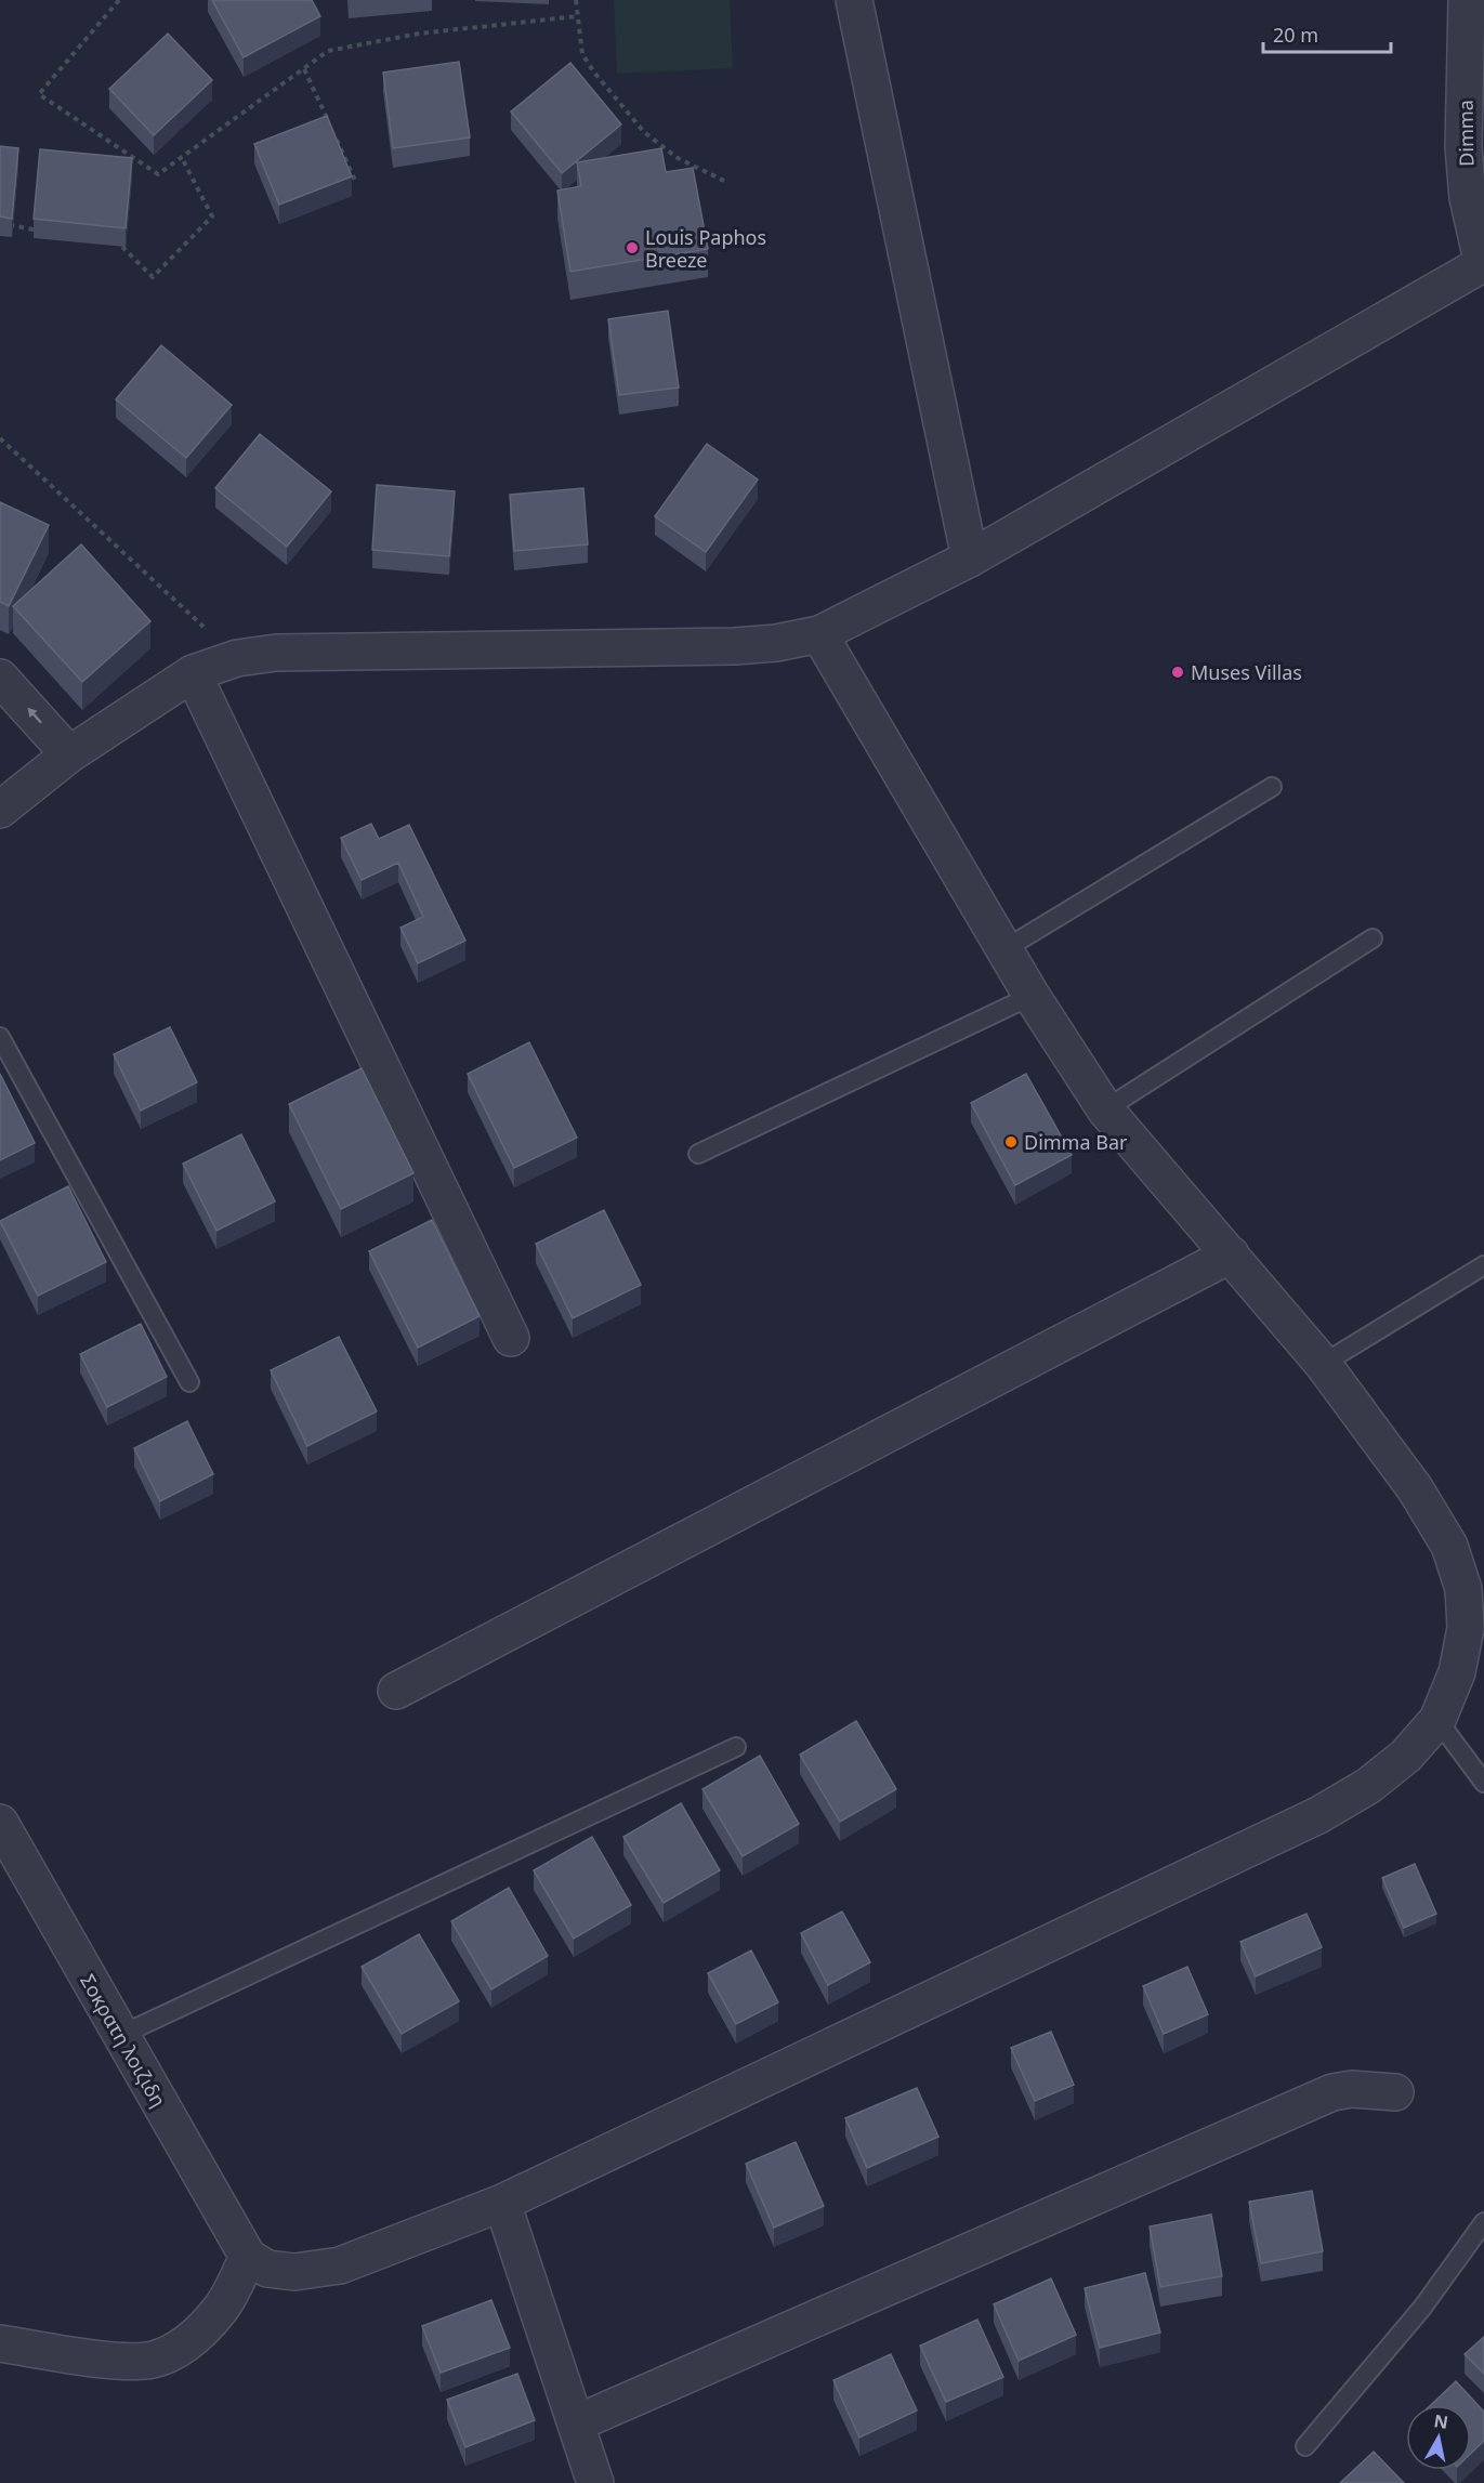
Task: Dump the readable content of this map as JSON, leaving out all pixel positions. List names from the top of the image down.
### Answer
{
  "streets": {
    "street": ["Dimma", "Σοκρατη λοιζιδη"]
  },
  "places": ["Louis Paphos Breeze", "Muses Villas", "Dimma Bar"],
  "scale_bar": "20 m",
  "north": "top"
}
